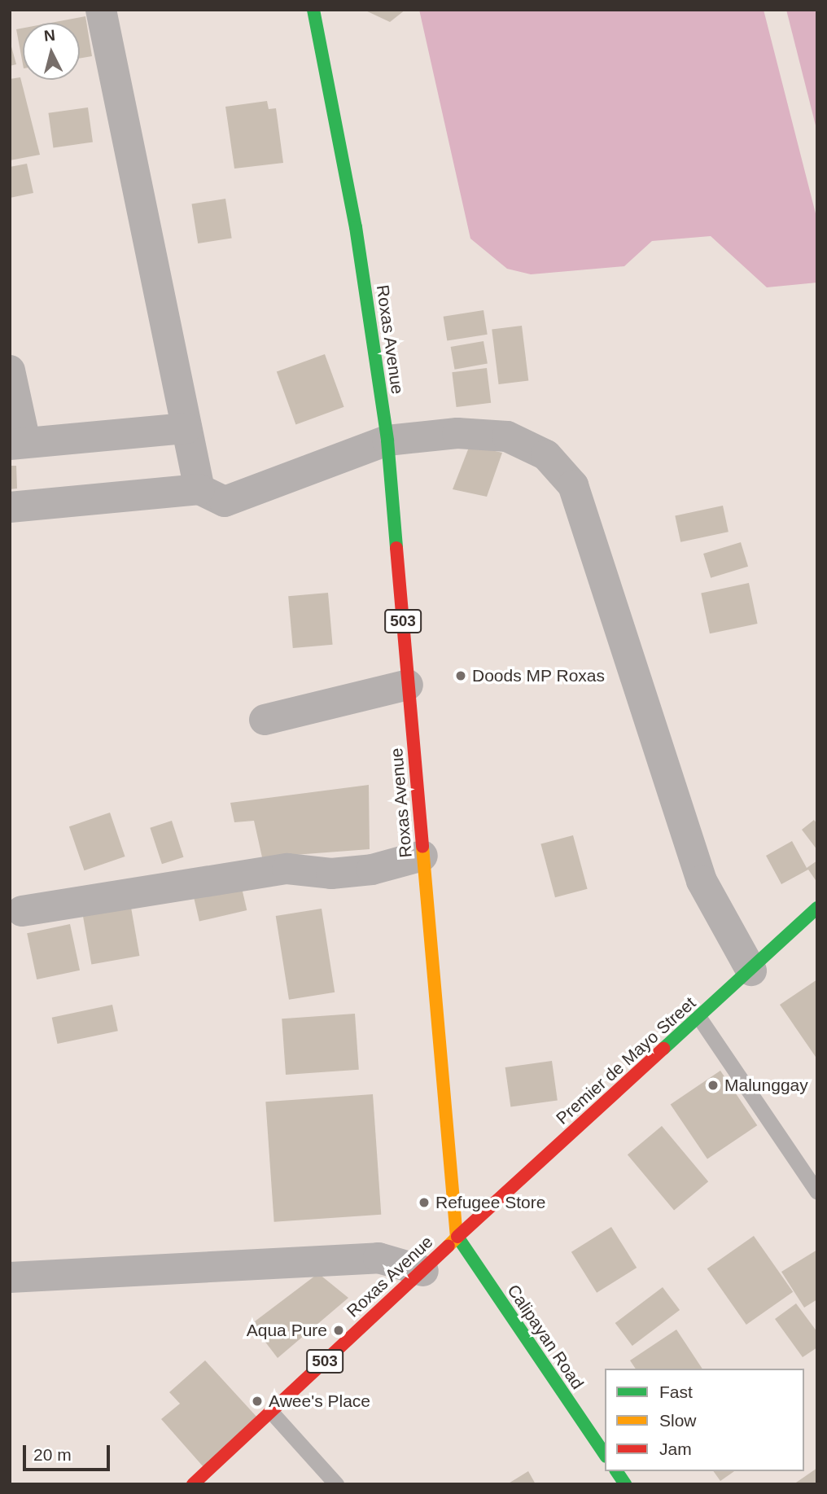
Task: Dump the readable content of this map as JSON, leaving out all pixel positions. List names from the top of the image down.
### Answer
{
  "streets": {
    "main road": [
      "Roxas Avenue",
      "503",
      "Premier de Mayo Street",
      "Calipayan Road"
    ]
  },
  "crossings": [
    ["Roxas Avenue", "Premier de Mayo Street"],
    ["Roxas Avenue", "Calipayan Road"],
    ["Premier de Mayo Street", "Calipayan Road"]
  ],
  "places": [
    "Doods MP Roxas",
    "Malunggay",
    "Refugee Store",
    "Aqua Pure",
    "Awee's Place"
  ],
  "legend": ["Fast", "Slow", "Jam"],
  "scale_bar": "20 m",
  "north": "top"
}
